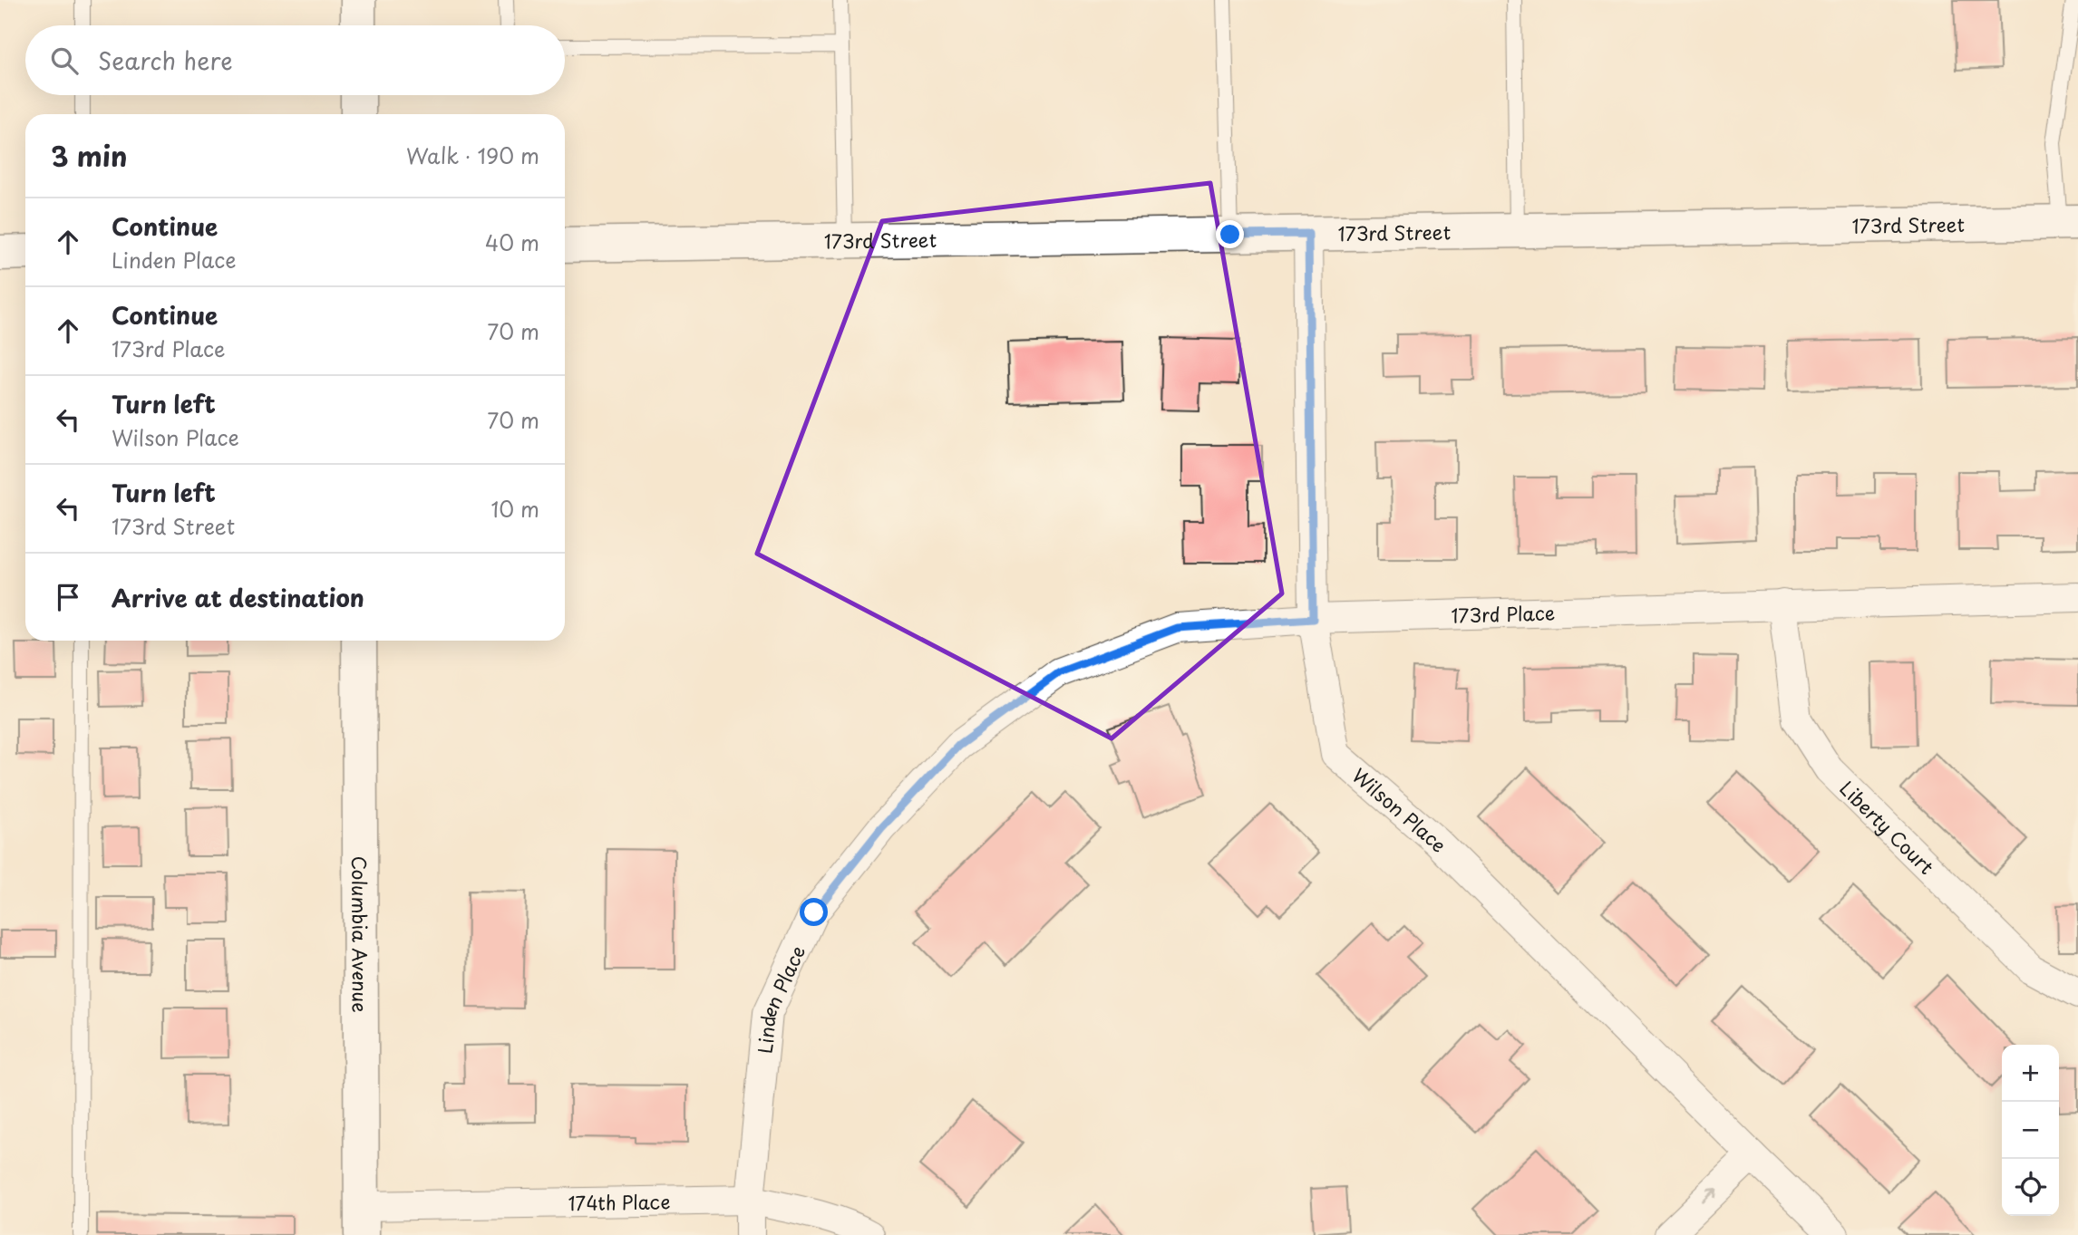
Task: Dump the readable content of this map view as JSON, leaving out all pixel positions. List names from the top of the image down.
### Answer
{
  "streets": {
    "street": [
      "173rd Street",
      "173rd Place",
      "Wilson Place",
      "Liberty Court",
      "Columbia Avenue",
      "Linden Place",
      "174th Place"
    ]
  },
  "crossings": [
    ["173rd Street", "Wilson Place"],
    ["173rd Place", "Wilson Place"],
    ["173rd Place", "Liberty Court"],
    ["173rd Place", "Linden Place"],
    ["Columbia Avenue", "174th Place"],
    ["Linden Place", "174th Place"]
  ],
  "page": {
    "search": "Search here",
    "heading": ["3 min", "Walk · 190 m"],
    "list": [
      ["Continue", "Linden Place", "40 m"],
      ["Continue", "173rd Place", "70 m"],
      ["Turn left", "Wilson Place", "70 m"],
      ["Turn left", "173rd Street", "10 m"],
      "Arrive at destination"
    ],
    "map_buttons": ["+", "−"]
  }
}
